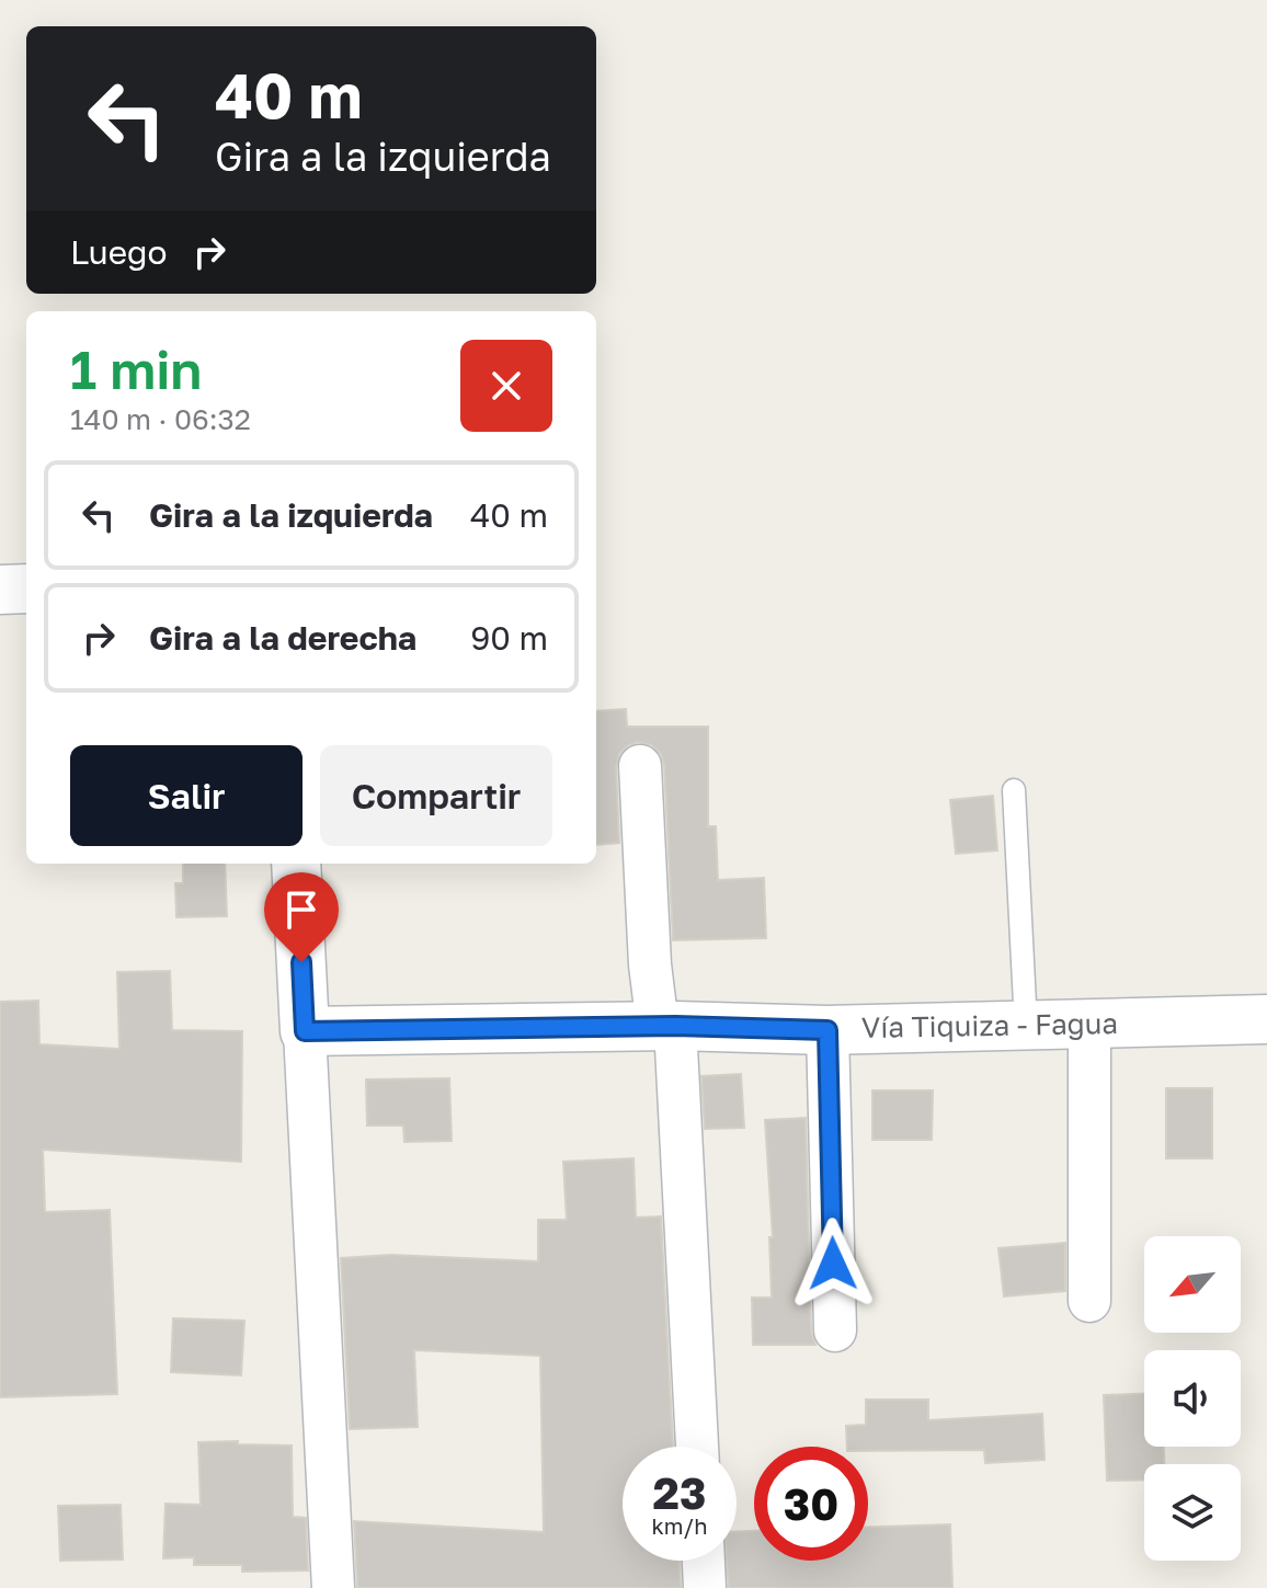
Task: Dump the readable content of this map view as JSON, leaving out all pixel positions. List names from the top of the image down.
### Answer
{
  "streets": {
    "street": ["Vía Tiquiza - Fagua"]
  },
  "north": "bottom left",
  "page": {
    "turn": ["40 m", "Gira a la izquierda"],
    "then": "Luego",
    "heading": ["1 min", "140 m · 06:32"],
    "list": [
      {
        "name": "Gira a la izquierda",
        "value": "40 m"
      },
      {
        "name": "Gira a la derecha",
        "value": "90 m"
      }
    ],
    "buttons": ["Salir", "Compartir"],
    "speed": "23 km/h",
    "limit": "30"
  }
}
